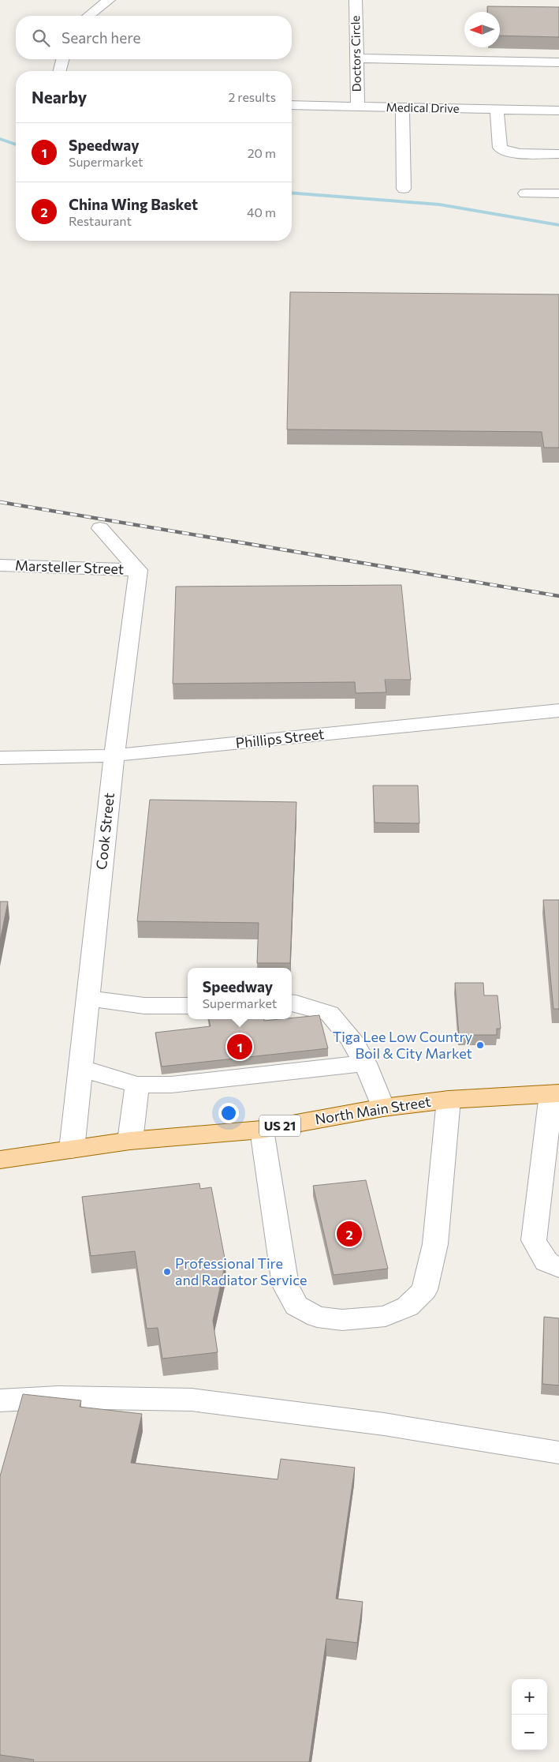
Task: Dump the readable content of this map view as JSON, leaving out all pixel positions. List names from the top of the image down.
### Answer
{
  "streets": {
    "main road": ["North Main Street", "US 21"],
    "street": [
      "Doctors Circle",
      "Medical Drive",
      "Marsteller Street",
      "Phillips Street",
      "Cook Street"
    ]
  },
  "crossings": [
    ["Doctors Circle", "Medical Drive"],
    ["Marsteller Street", "Cook Street"],
    ["Phillips Street", "Cook Street"],
    ["Cook Street", "North Main Street"]
  ],
  "places": ["Tiga Lee Low Country Boil & City Market", "Professional Tire and Radiator Service"],
  "north": "left",
  "page": {
    "search": "Search here",
    "heading": ["Nearby", "2 results"],
    "list": [
      {
        "mark": "1",
        "name": "Speedway",
        "note": "Supermarket",
        "value": "20 m"
      },
      {
        "mark": "2",
        "name": "China Wing Basket",
        "note": "Restaurant",
        "value": "40 m"
      }
    ],
    "popup": ["Speedway", "Supermarket"],
    "pins": ["1", "2"],
    "map_buttons": ["+", "−"]
  }
}
